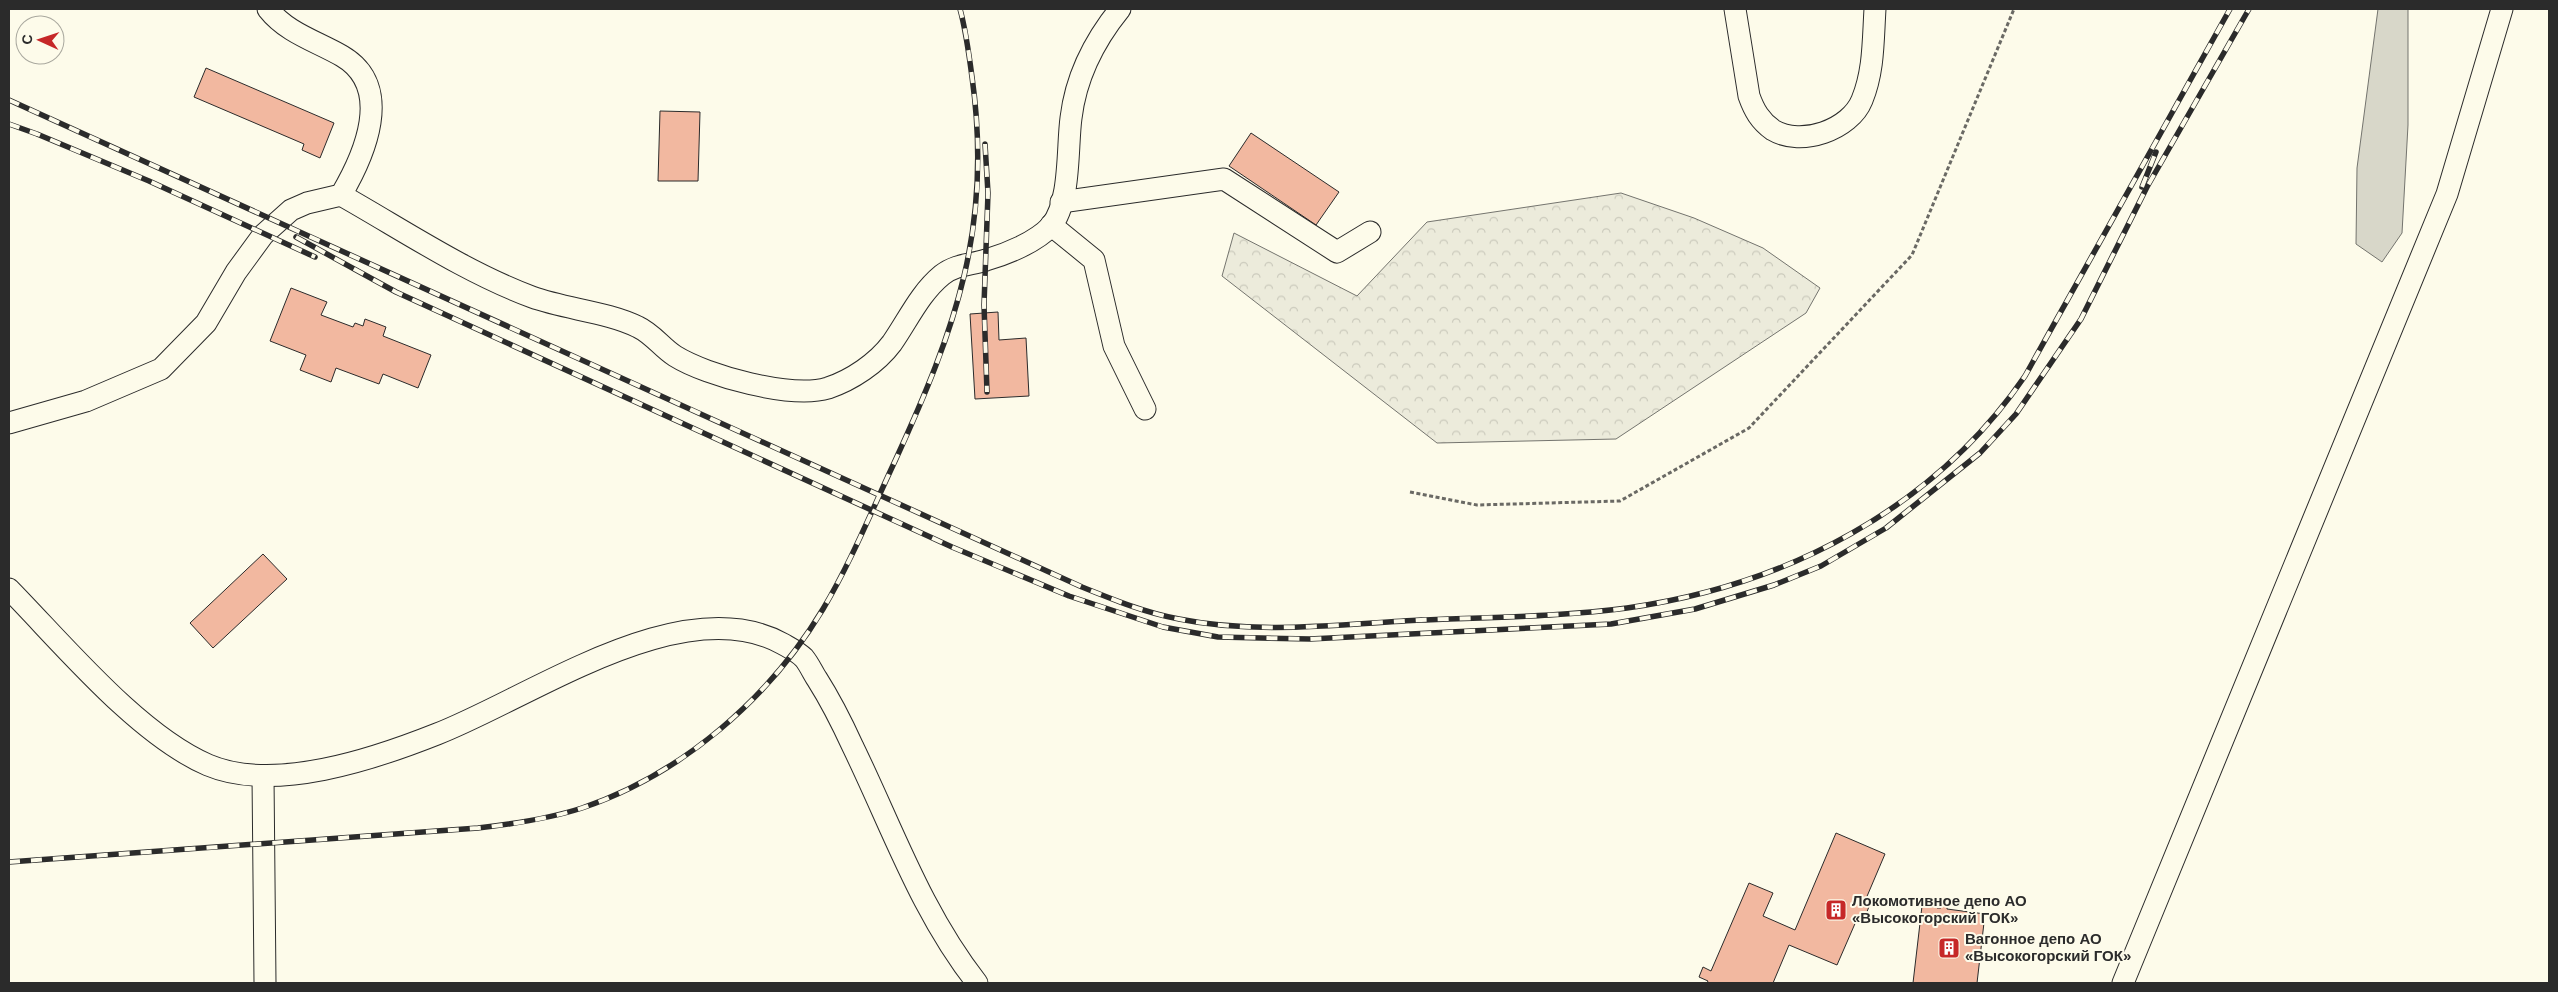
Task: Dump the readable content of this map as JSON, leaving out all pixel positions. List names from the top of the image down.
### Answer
{
  "places": {
    "building": ["Локомотивное депо АО «Высокогорский ГОК»", "Вагонное депо АО «Высокогорский ГОК»"]
  },
  "north": "left"
}
